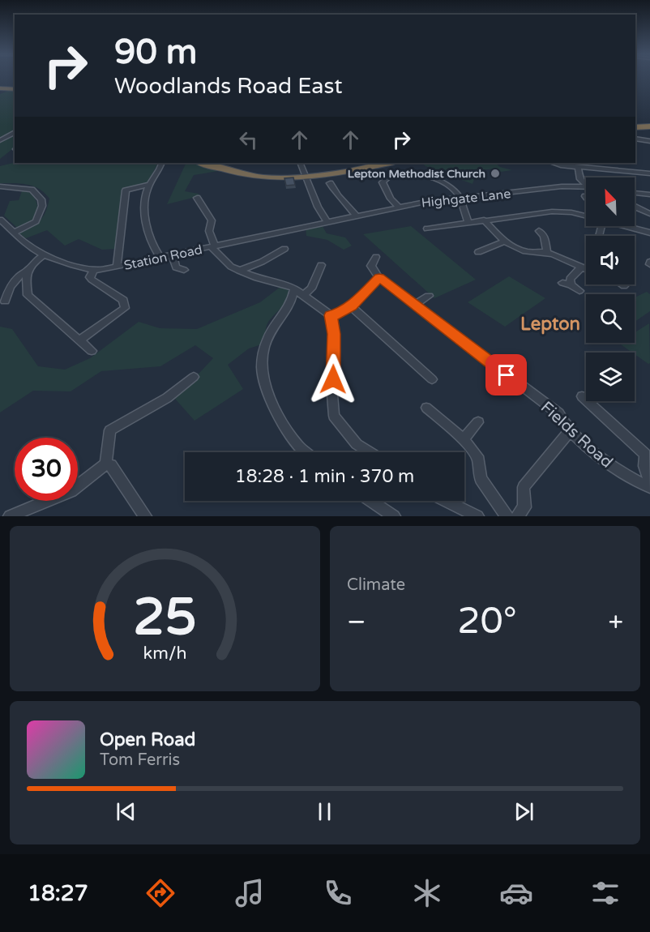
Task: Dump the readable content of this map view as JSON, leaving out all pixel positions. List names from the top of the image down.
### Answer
{
  "streets": {
    "street": ["Highgate Lane", "Station Road", "Fields Road"]
  },
  "crossings": [
    ["Highgate Lane", "Station Road"]
  ],
  "districts": ["Lepton"],
  "places": ["Lepton Methodist Church"],
  "north": "top left",
  "page": {
    "turn": ["90 m", "Woodlands Road East"],
    "limit": "30",
    "trip": "18:28 · 1 min · 370 m",
    "tile": "Climate",
    "heat": ["−", "20°", "+"],
    "song": ["Open Road", "Tom Ferris"],
    "tabs": "18:27",
    "gauge": ["25", "km/h"]
  }
}
